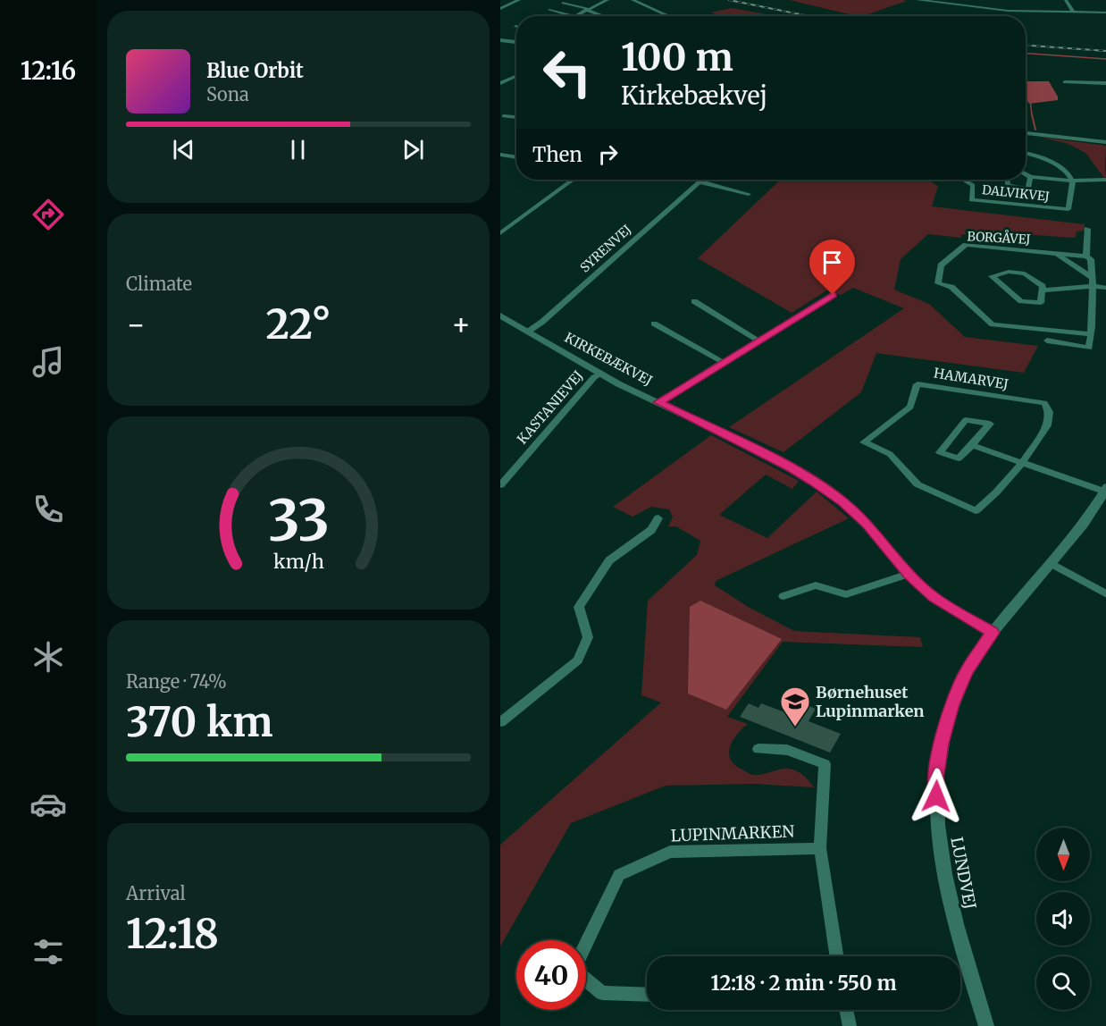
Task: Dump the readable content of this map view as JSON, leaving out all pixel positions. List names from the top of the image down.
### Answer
{
  "streets": {
    "street": [
      "DALVIKVEJ",
      "BORGÅVEJ",
      "SYRENVEJ",
      "KIRKEBÆKVEJ",
      "HAMARVEJ",
      "KASTANIEVEJ",
      "LUPINMARKEN",
      "LUNDVEJ"
    ]
  },
  "crossings": [
    ["SYRENVEJ", "KIRKEBÆKVEJ"],
    ["KIRKEBÆKVEJ", "KASTANIEVEJ"],
    ["KIRKEBÆKVEJ", "LUNDVEJ"]
  ],
  "places": {
    "school or university": ["Børnehuset Lupinmarken"]
  },
  "north": "bottom",
  "page": {
    "tabs": "12:16",
    "turn": ["100 m", "Kirkebækvej"],
    "song": ["Blue Orbit", "Sona"],
    "then": "Then",
    "tile": [
      "Climate",
      ["Range · 74%", "370 km"],
      ["Arrival", "12:18"]
    ],
    "heat": ["−", "22°", "+"],
    "limit": "40",
    "trip": "12:18 · 2 min · 550 m",
    "gauge": ["33", "km/h"]
  }
}
